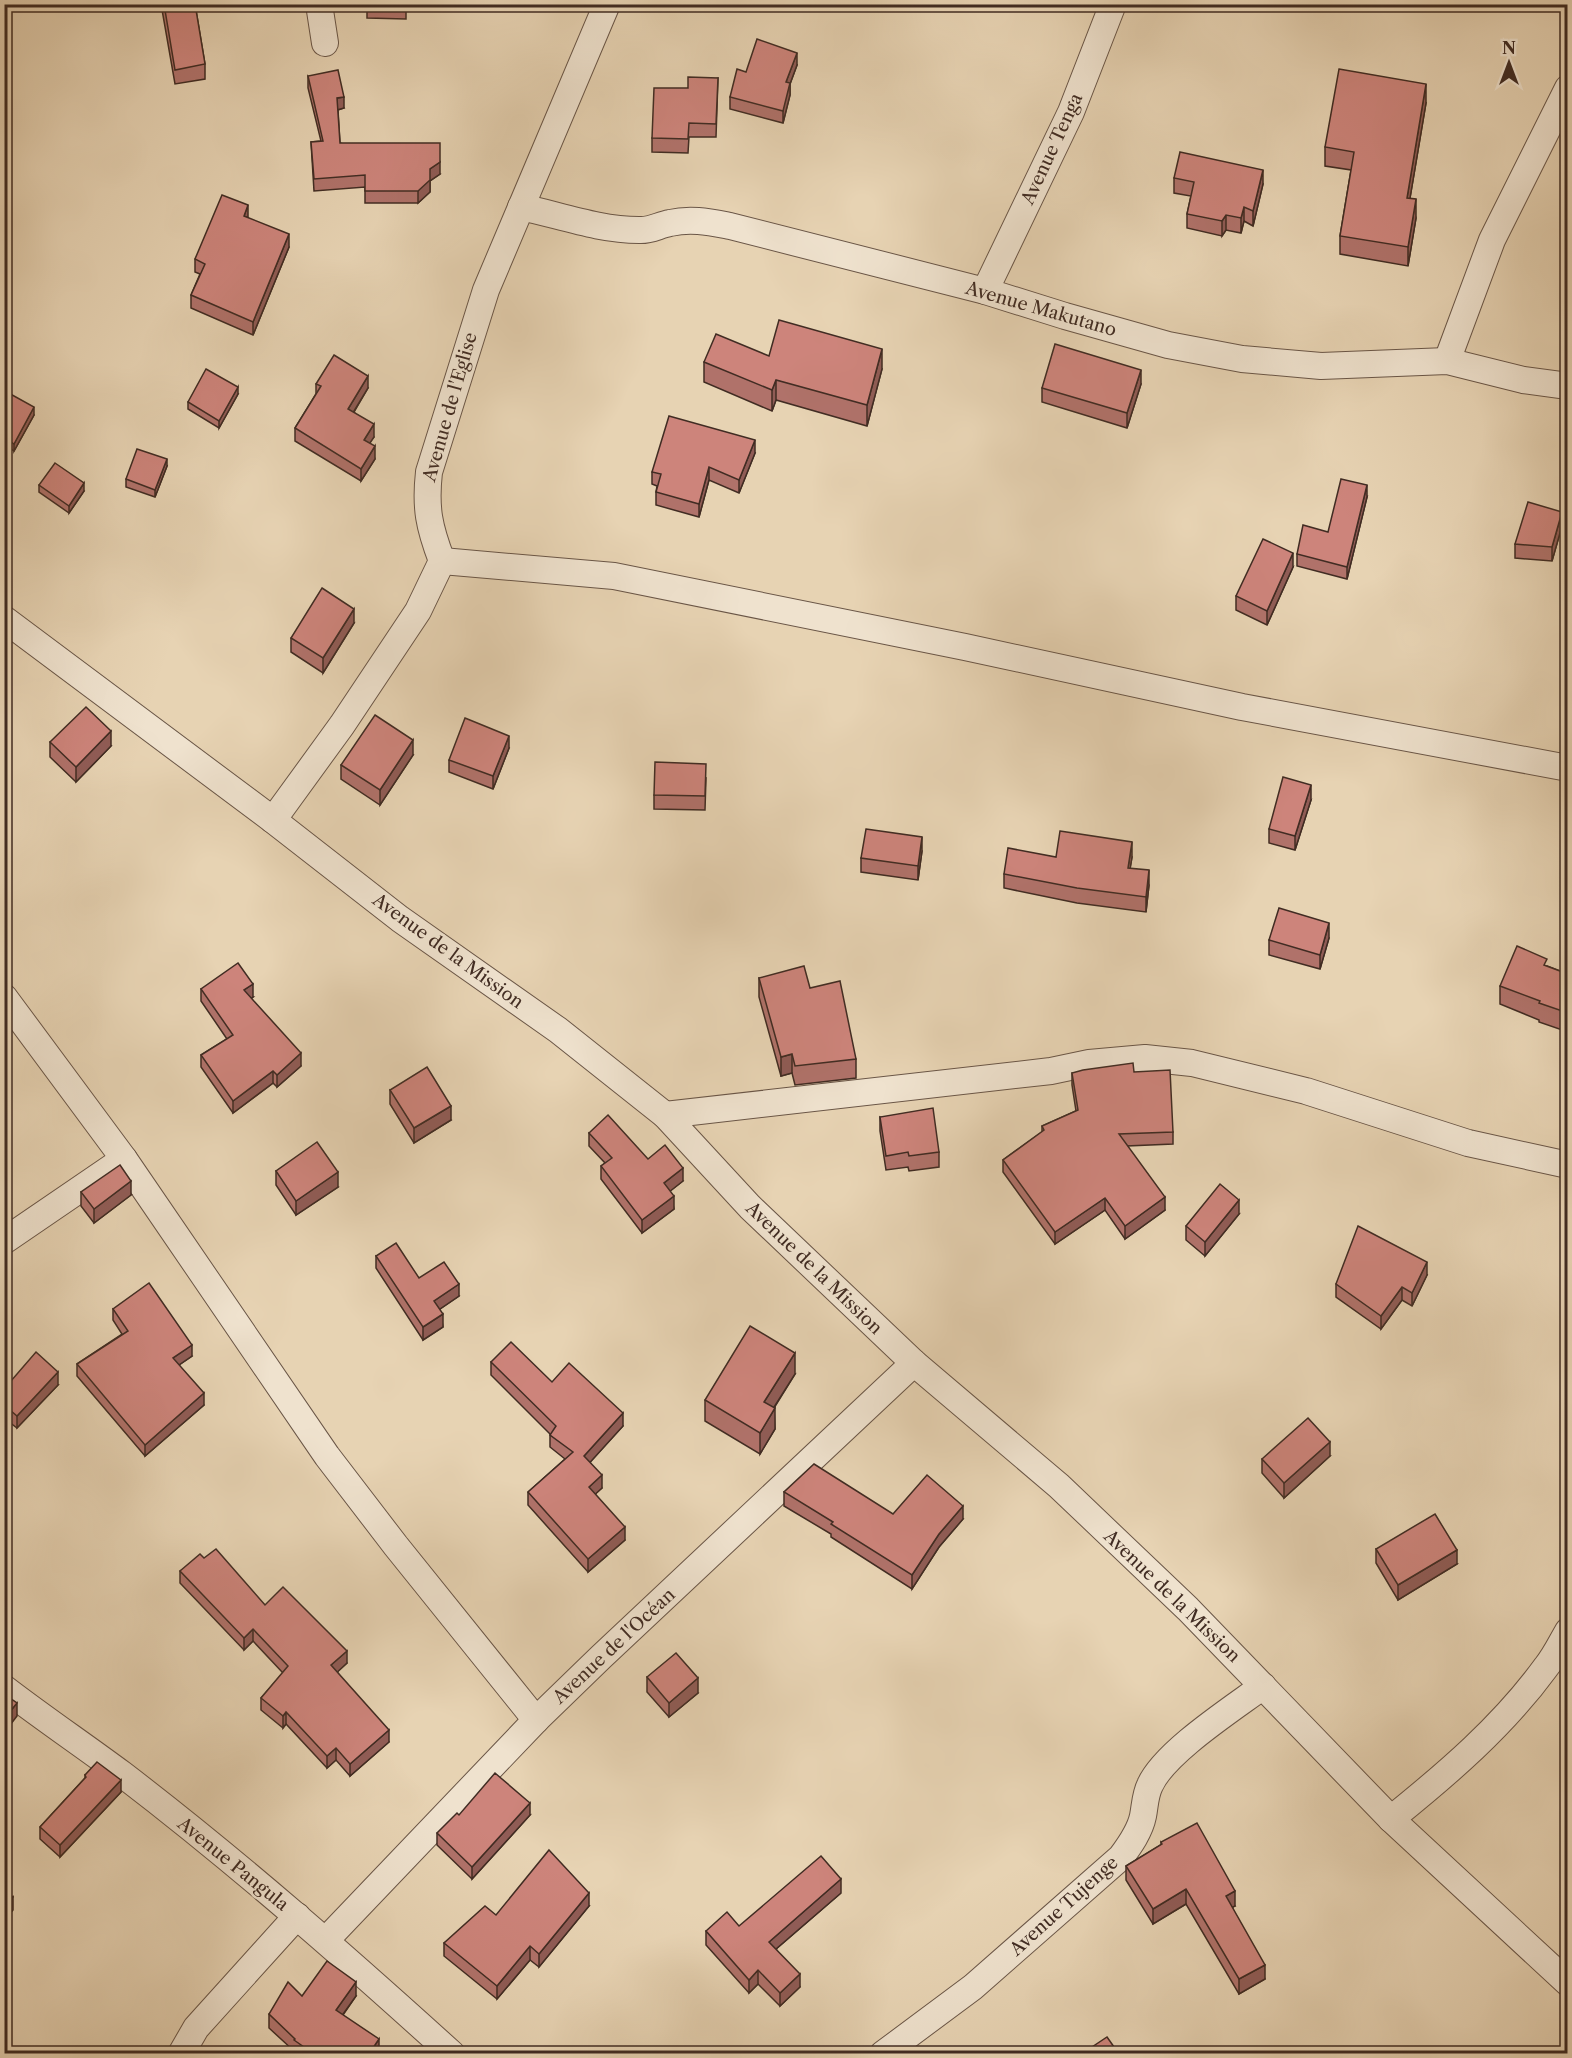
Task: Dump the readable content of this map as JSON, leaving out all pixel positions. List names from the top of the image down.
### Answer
{
  "streets": {
    "street": [
      "Avenue Tenga",
      "Avenue Makutano",
      "Avenue de l'Eglise",
      "Avenue de la Mission",
      "Avenue de l'Océan",
      "Avenue Pangula",
      "Avenue Tujenge"
    ]
  },
  "crossings": [
    ["Avenue Tenga", "Avenue Makutano"],
    ["Avenue Makutano", "Avenue de l'Eglise"],
    ["Avenue de la Mission", "Avenue de l'Océan"],
    ["Avenue de la Mission", "Avenue Tujenge"],
    ["Avenue de l'Océan", "Avenue Pangula"]
  ],
  "north": "top"
}
